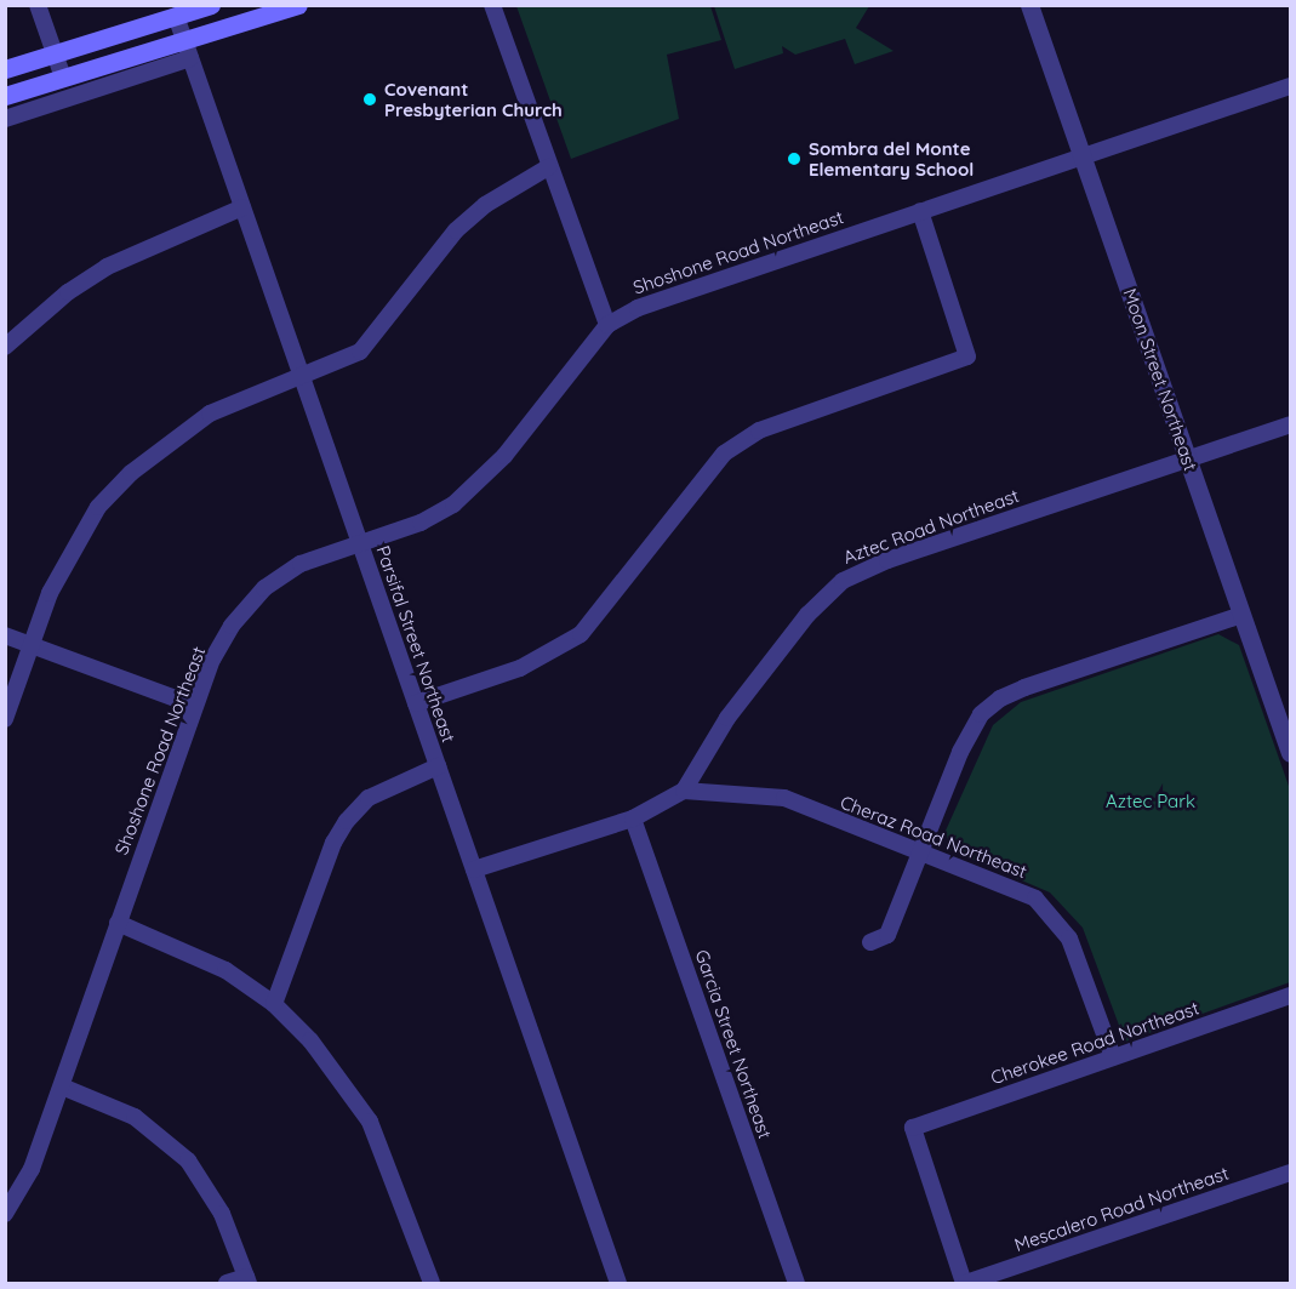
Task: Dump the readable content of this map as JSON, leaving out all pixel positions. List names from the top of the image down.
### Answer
{
  "streets": {
    "street": [
      "Shoshone Road Northeast",
      "Moon Street Northeast",
      "Aztec Road Northeast",
      "Parsifal Street Northeast",
      "Cheraz Road Northeast",
      "Cherokee Road Northeast",
      "Garcia Street Northeast",
      "Mescalero Road Northeast"
    ]
  },
  "crossings": [
    ["Shoshone Road Northeast", "Moon Street Northeast"],
    ["Shoshone Road Northeast", "Parsifal Street Northeast"],
    ["Moon Street Northeast", "Aztec Road Northeast"],
    ["Aztec Road Northeast", "Cheraz Road Northeast"],
    ["Cheraz Road Northeast", "Cherokee Road Northeast"],
    ["Cherokee Road Northeast", "Mescalero Road Northeast"]
  ],
  "parks": ["Aztec Park"],
  "places": ["Covenant Presbyterian Church", "Sombra del Monte Elementary School"]
}
